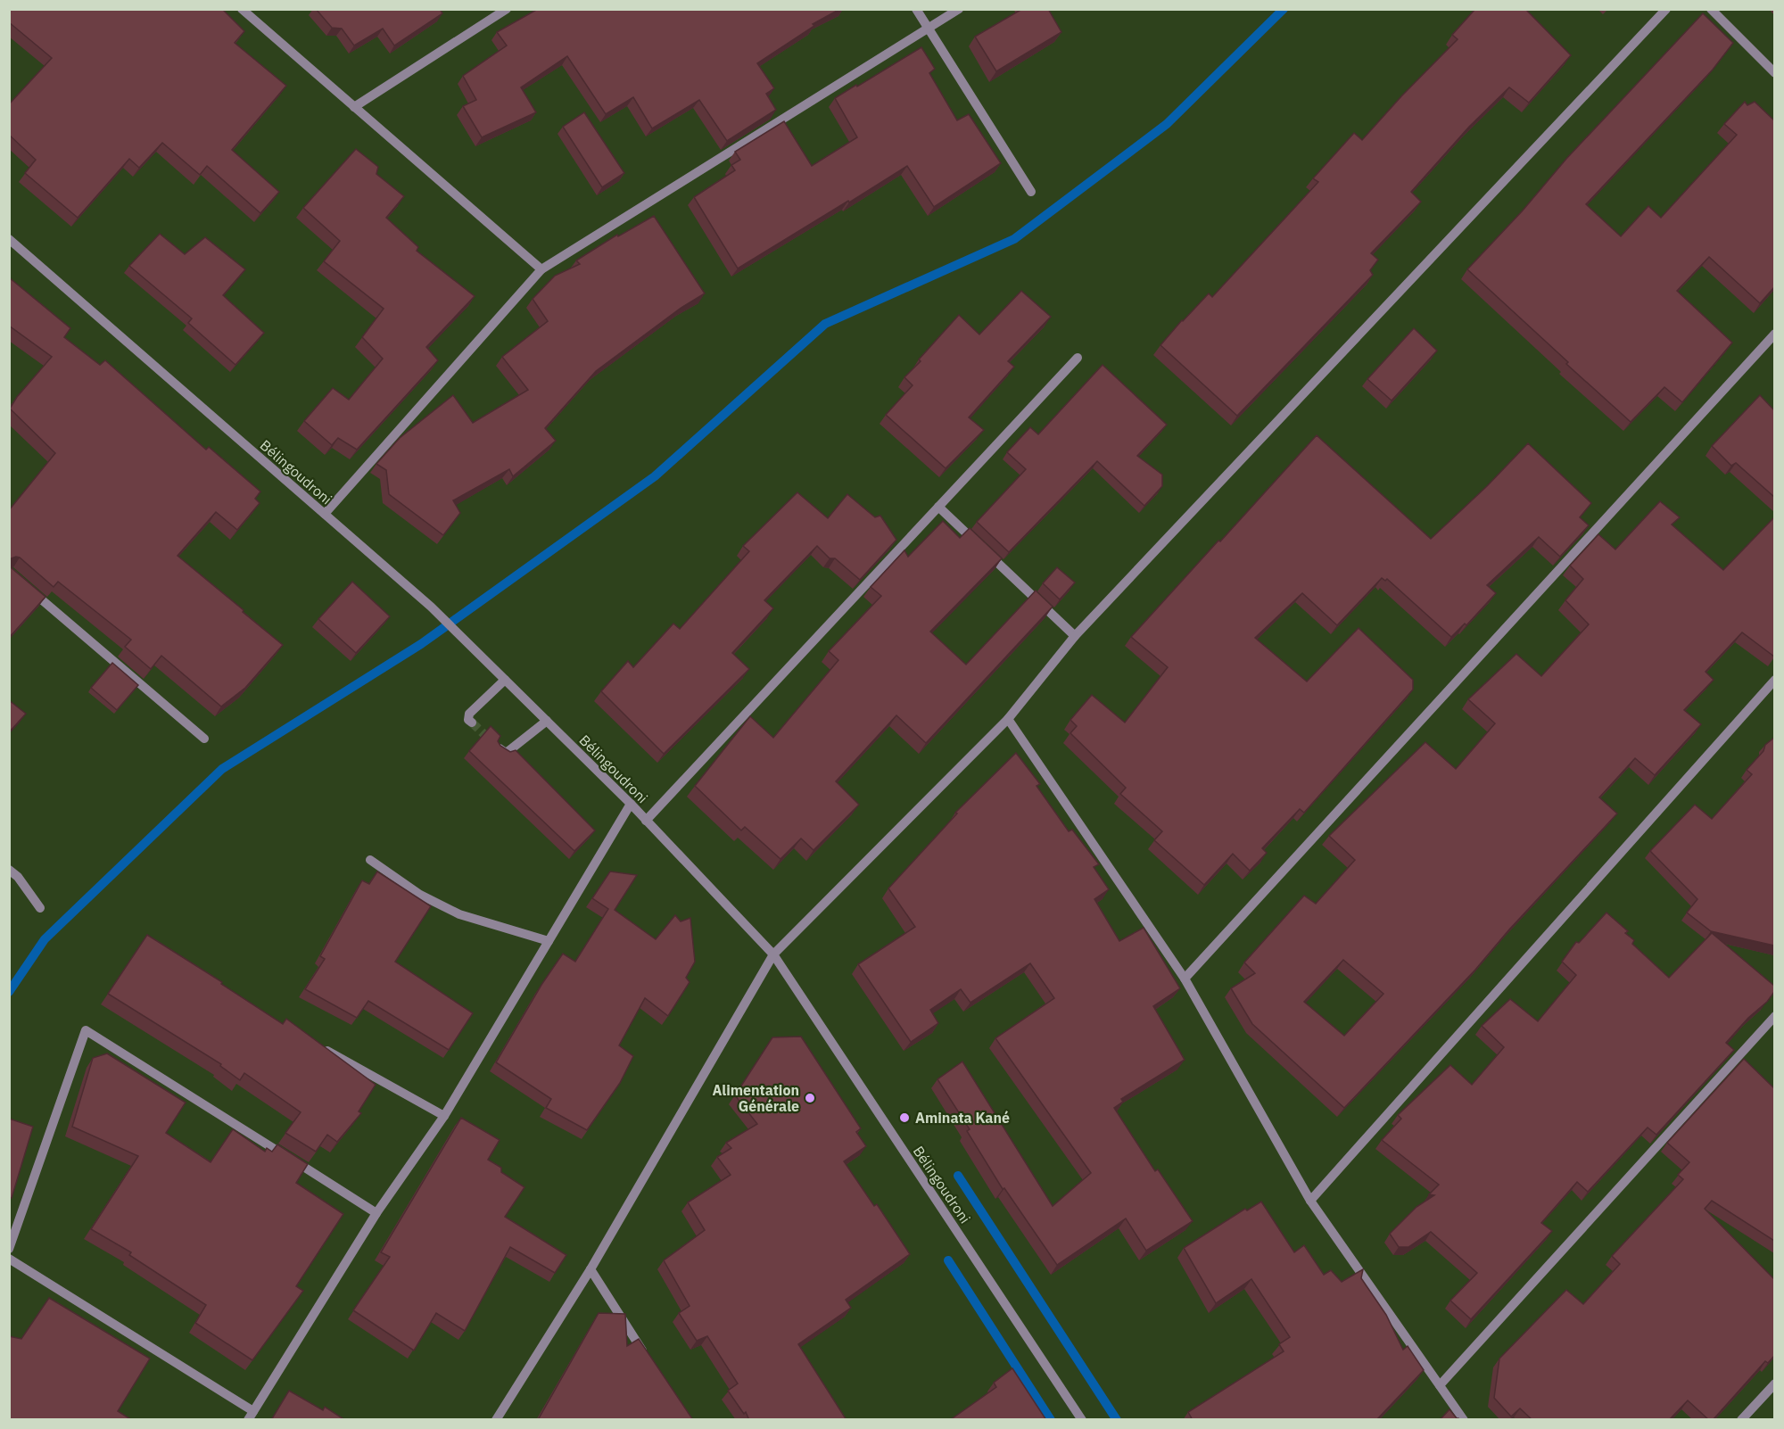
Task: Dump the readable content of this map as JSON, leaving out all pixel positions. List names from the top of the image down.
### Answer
{
  "streets": {
    "street": ["Bélingoudroni"]
  },
  "places": ["Alimentation Générale", "Aminata Kané"]
}
